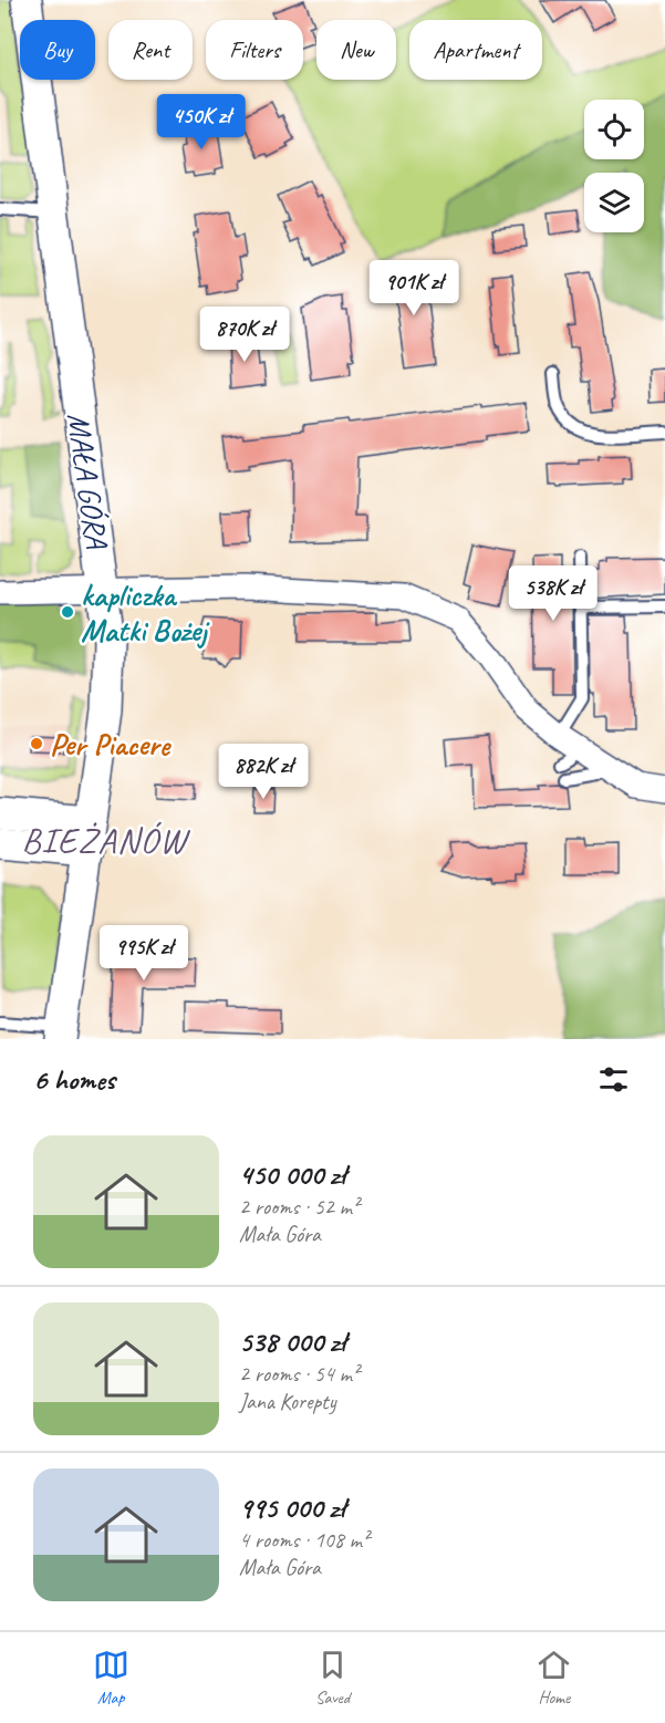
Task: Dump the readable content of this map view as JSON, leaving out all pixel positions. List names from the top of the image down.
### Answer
{
  "streets": {
    "street": ["MAŁA GÓRA"]
  },
  "districts": ["BIEŻANÓW"],
  "places": ["kapliczka Matki Bożej", "Per Piacere"],
  "page": {
    "chip": [
      "Buy",
      "Rent",
      "Filters",
      "New",
      "Apartment"
    ],
    "price": [
      "450K zł",
      "901K zł",
      "870K zł",
      "538K zł",
      "882K zł",
      "995K zł"
    ],
    "heading": "6 homes",
    "list": [
      {
        "name": "450 000 zł",
        "note": "2 rooms · 52 m² · Mała Góra"
      },
      {
        "name": "538 000 zł",
        "note": "2 rooms · 54 m² · Jana Korepty"
      },
      {
        "name": "995 000 zł",
        "note": "4 rooms · 108 m² · Mała Góra"
      }
    ],
    "tabs": ["Map", "Saved", "Home"]
  }
}
